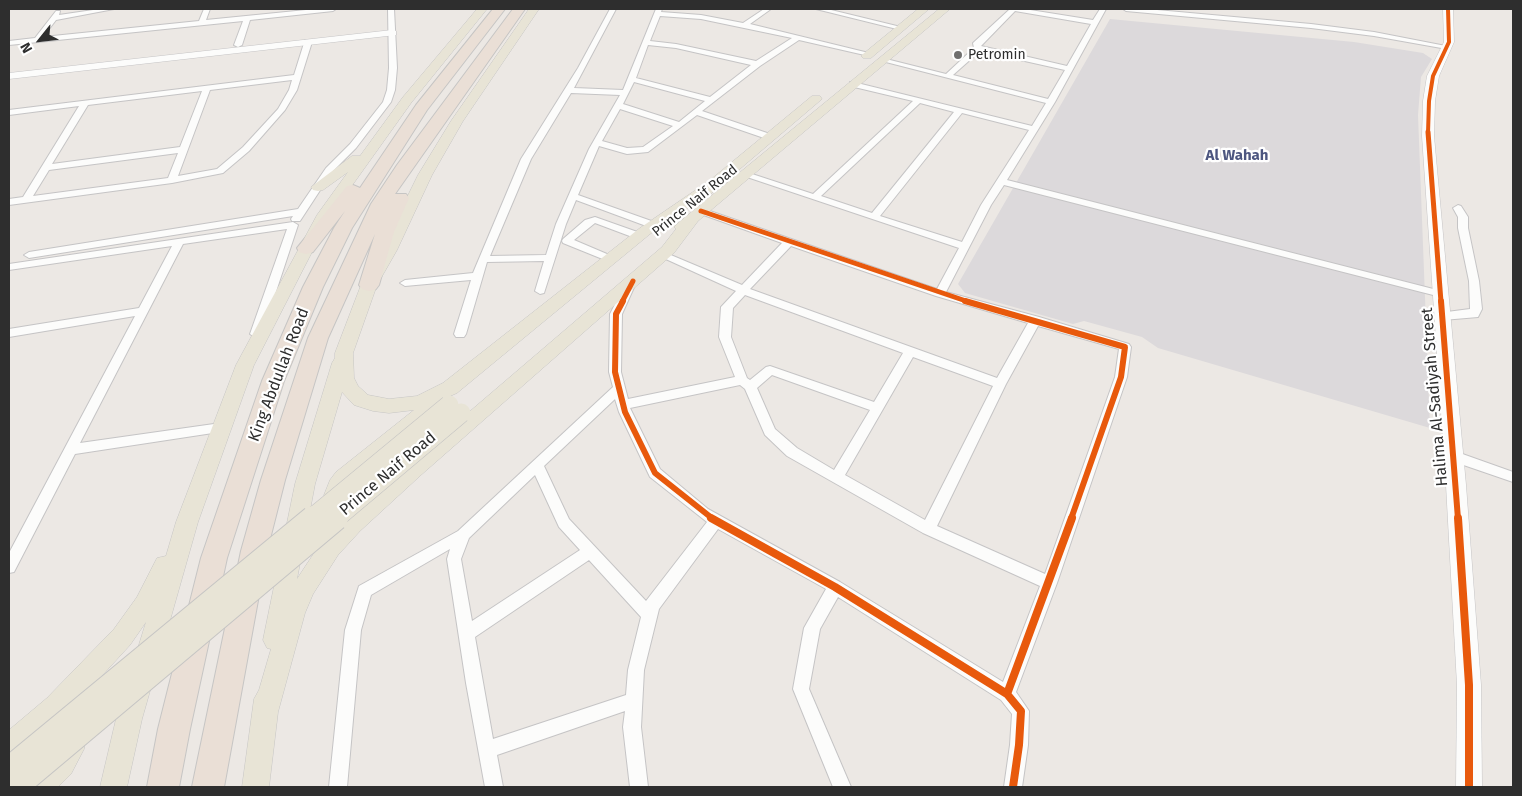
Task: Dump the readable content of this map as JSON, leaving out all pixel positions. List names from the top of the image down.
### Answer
{
  "streets": {
    "highway": ["King Abdullah Road"],
    "main road": ["Prince Naif Road"],
    "street": ["Halima Al-Sadiyah Street"]
  },
  "districts": ["Al Wahah"],
  "places": ["Petromin"],
  "north": "bottom left"
}
